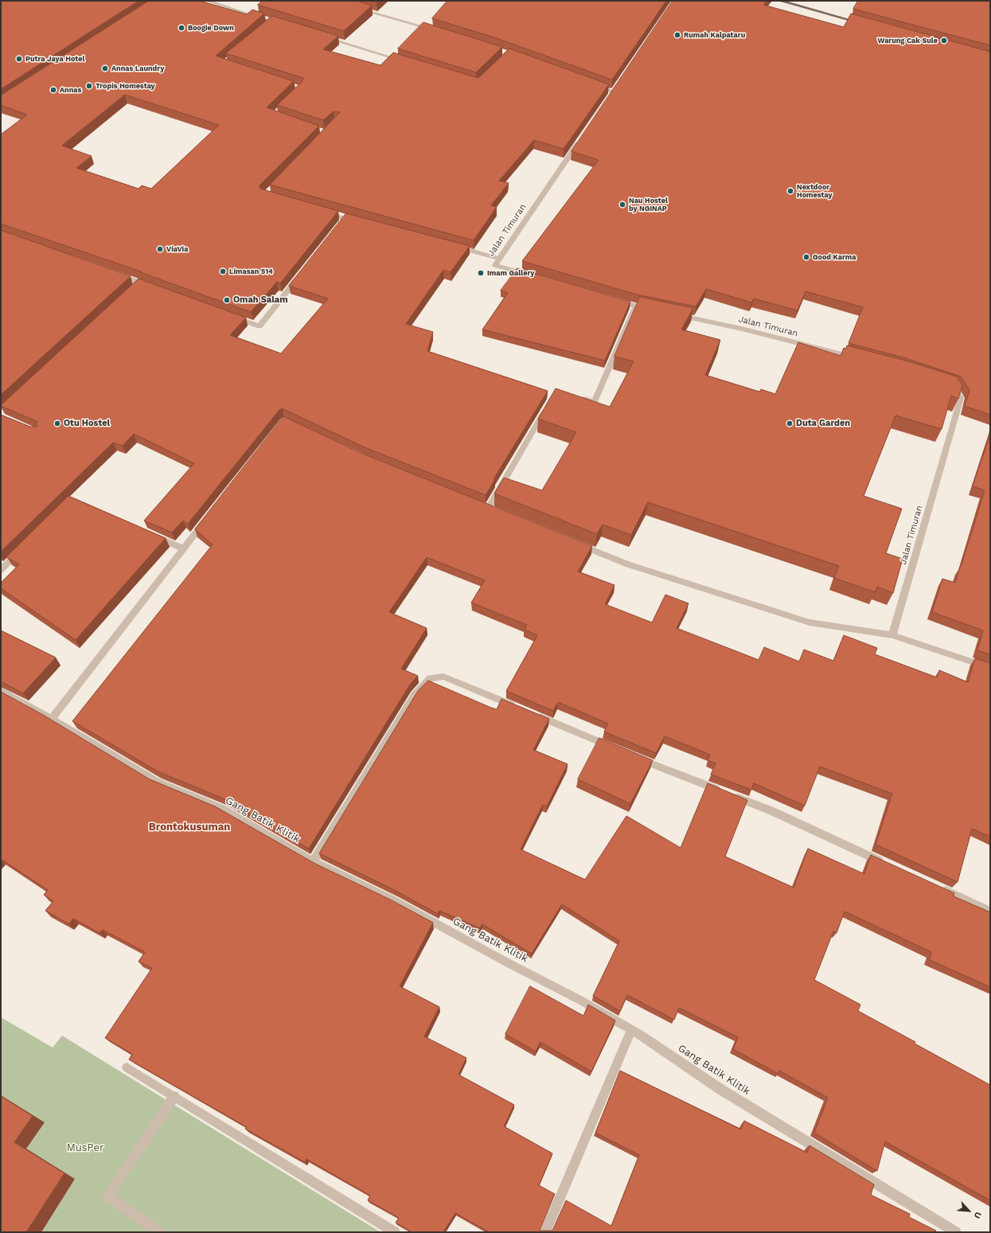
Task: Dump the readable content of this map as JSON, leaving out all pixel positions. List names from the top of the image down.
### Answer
{
  "streets": {
    "street": ["Jalan Timuran", "Gang Batik Klitik"]
  },
  "districts": ["Brontokusuman"],
  "parks": ["MusPer"],
  "places": [
    "Boogie Down",
    "Rumah Kalpataru",
    "Warung Cak Sule",
    "Putra Jaya Hotel",
    "Annas Laundry",
    "Tropis Homestay",
    "Annas",
    "Nextdoor Homestay",
    "Nau Hostel by NGINAP",
    "ViaVia",
    "Good Karma",
    "Limasan 514",
    "Imam Gallery",
    "Omah Salam",
    "Otu Hostel",
    "Duta Garden"
  ],
  "north": "bottom right"
}
